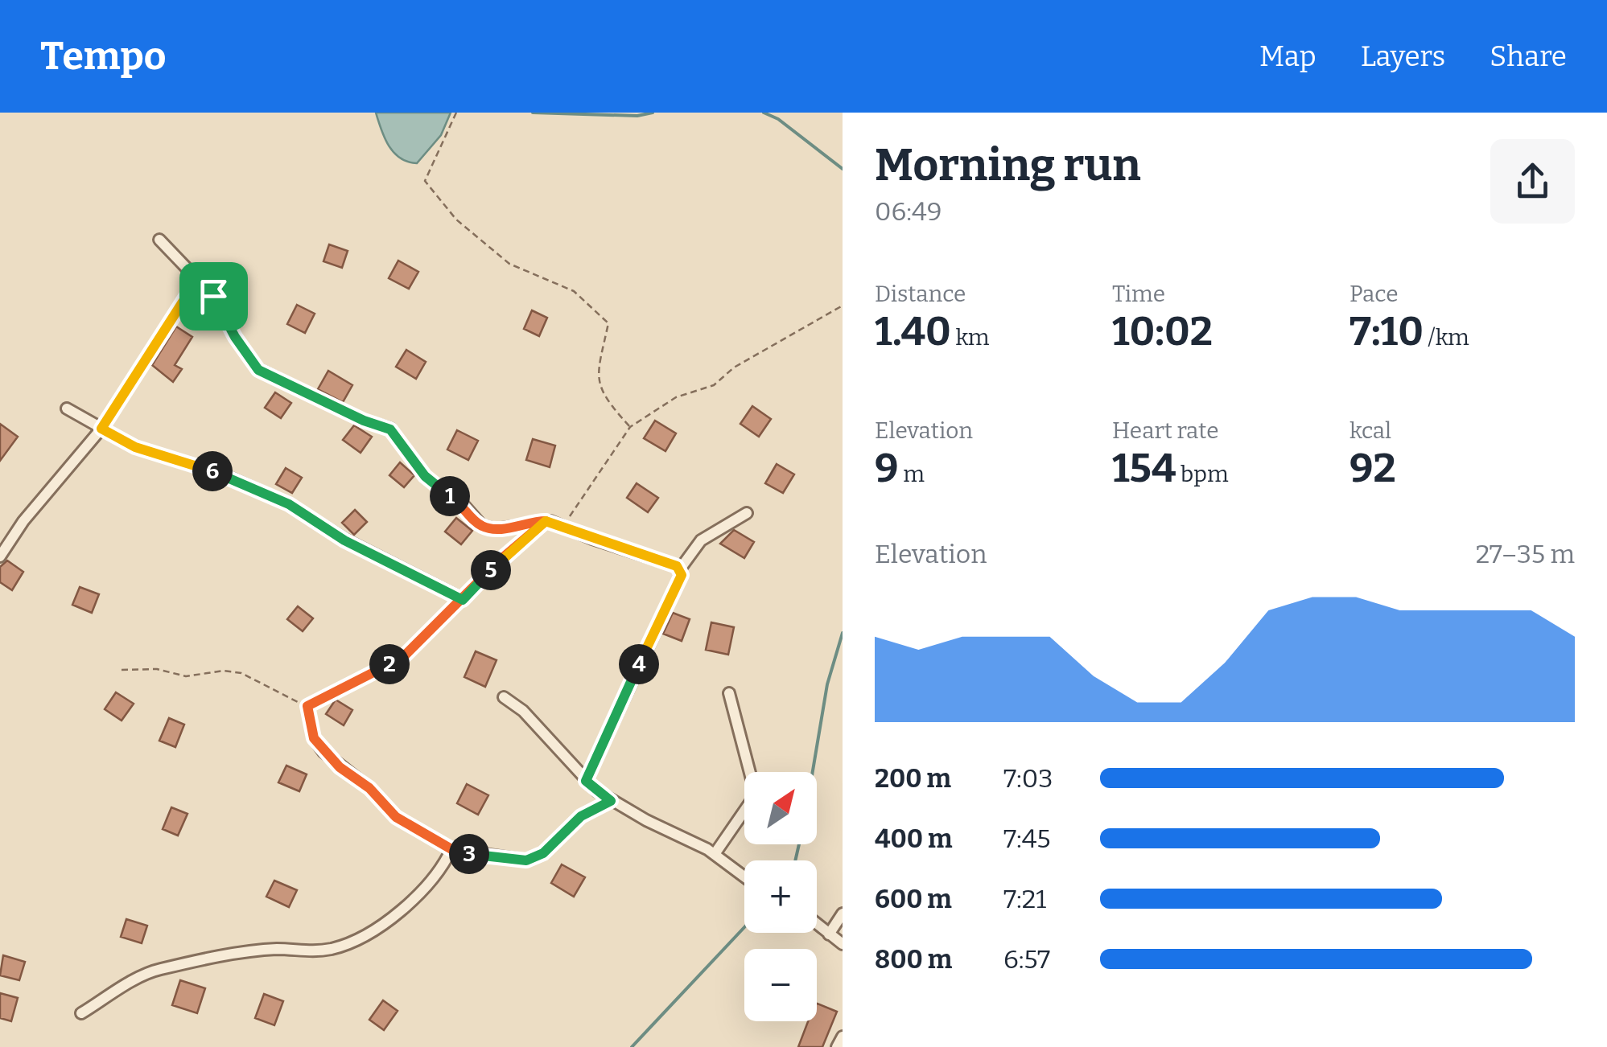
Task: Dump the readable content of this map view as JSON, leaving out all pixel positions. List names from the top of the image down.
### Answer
{
  "north": "top right",
  "page": {
    "header": "Tempo",
    "nav": ["Map", "Layers", "Share"],
    "heading": ["Morning run", "06:49"],
    "stats": [
      ["Distance", "1.40 km"],
      ["Time", "10:02"],
      ["Pace", "7:10 /km"],
      ["Elevation", "9 m"],
      ["Heart rate", "154 bpm"],
      ["kcal", "92"]
    ],
    "pins": [
      "6",
      "1",
      "5",
      "2",
      "4",
      "3"
    ],
    "chart": ["Elevation", "27–35 m"],
    "list": [
      {
        "name": "200 m",
        "note": "7:03"
      },
      {
        "name": "400 m",
        "note": "7:45"
      },
      {
        "name": "600 m",
        "note": "7:21"
      },
      {
        "name": "800 m",
        "note": "6:57"
      }
    ],
    "map_buttons": ["+", "−"]
  }
}
